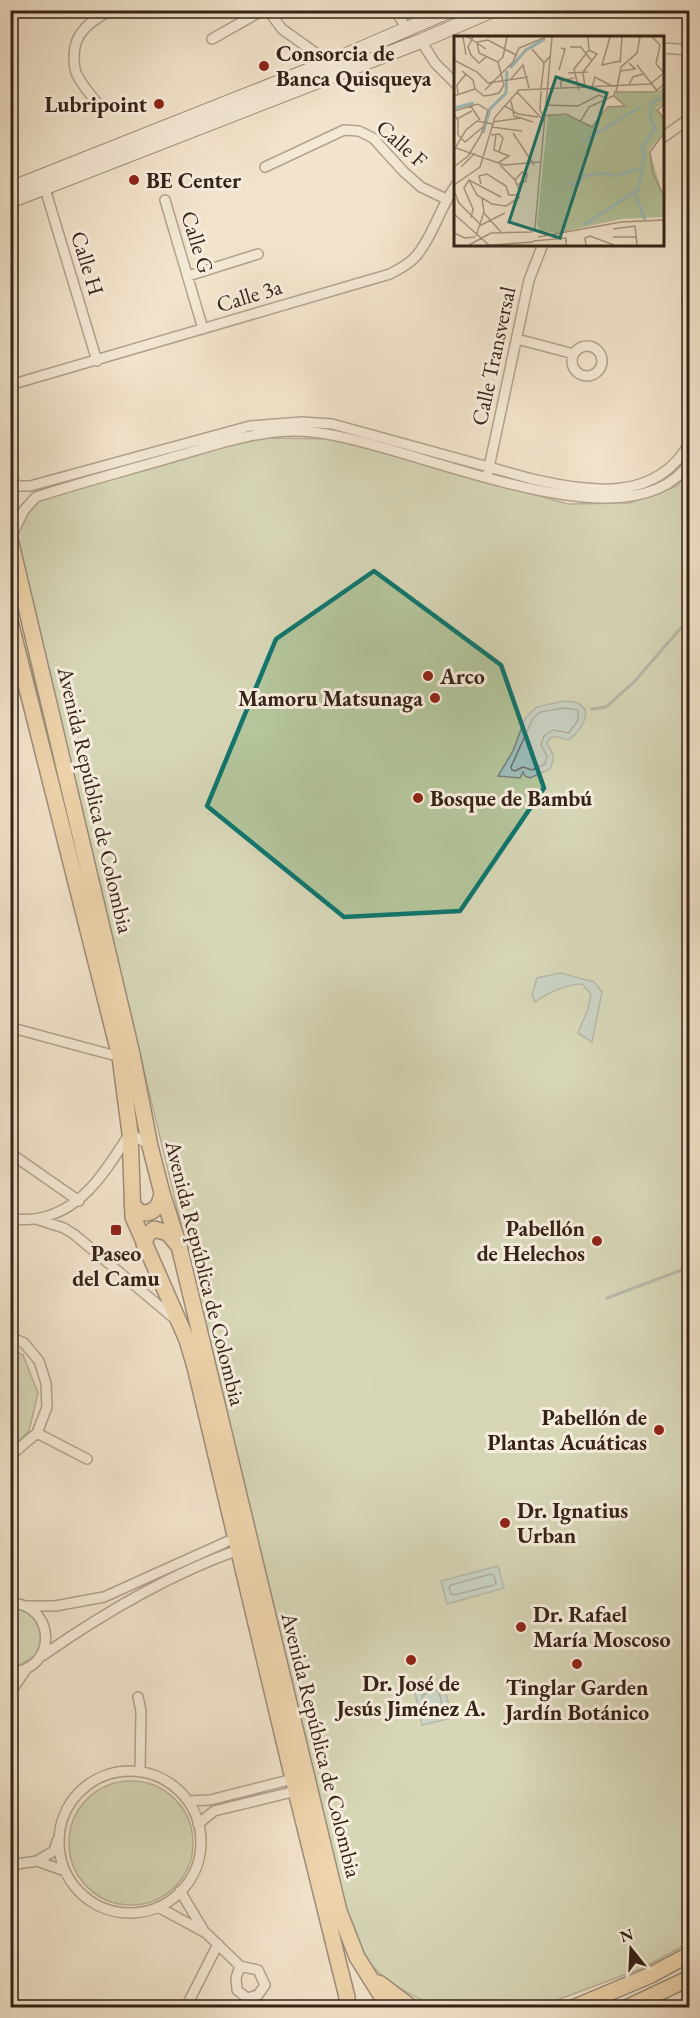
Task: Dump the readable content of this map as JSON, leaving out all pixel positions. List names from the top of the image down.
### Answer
{
  "streets": {
    "main road": ["Avenida República de Colombia"],
    "street": [
      "Calle F",
      "Calle G",
      "Calle H",
      "Calle 3a",
      "Calle Transversal"
    ]
  },
  "crossings": [
    ["Calle F", "Calle 3a"],
    ["Calle G", "Calle 3a"],
    ["Calle H", "Calle 3a"]
  ],
  "places": {
    "other": [
      "Consorcia de Banca Quisqueya",
      "Lubripoint",
      "BE Center",
      "Arco",
      "Mamoru Matsunaga",
      "Bosque de Bambú",
      "Pabellón de Helechos",
      "Pabellón de Plantas Acuáticas",
      "Dr. Ignatius Urban",
      "Dr. Rafael María Moscoso",
      "Dr. José de Jesús Jiménez A.",
      "Tinglar Garden Jardín Botánico"
    ],
    "transit": ["Paseo del Camu"]
  },
  "north": "top"
}
